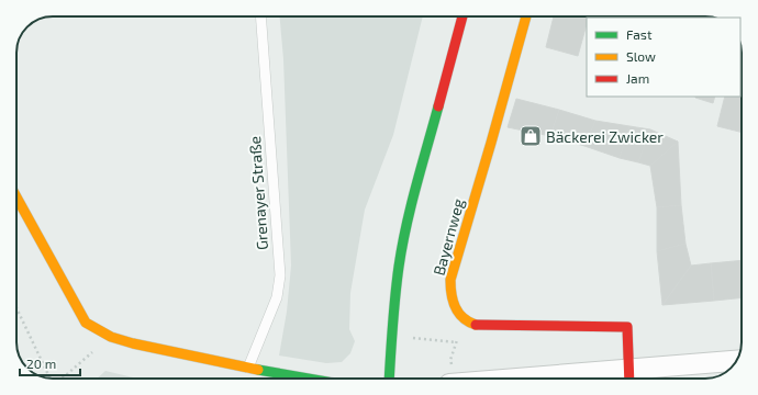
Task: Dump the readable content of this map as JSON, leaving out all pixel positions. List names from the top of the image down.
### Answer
{
  "streets": {
    "street": ["Bayernweg"],
    "lane": ["Grenayer Straße"]
  },
  "places": {
    "shop": ["Bäckerei Zwicker"]
  },
  "legend": ["Fast", "Slow", "Jam"],
  "scale_bar": "20 m"
}
